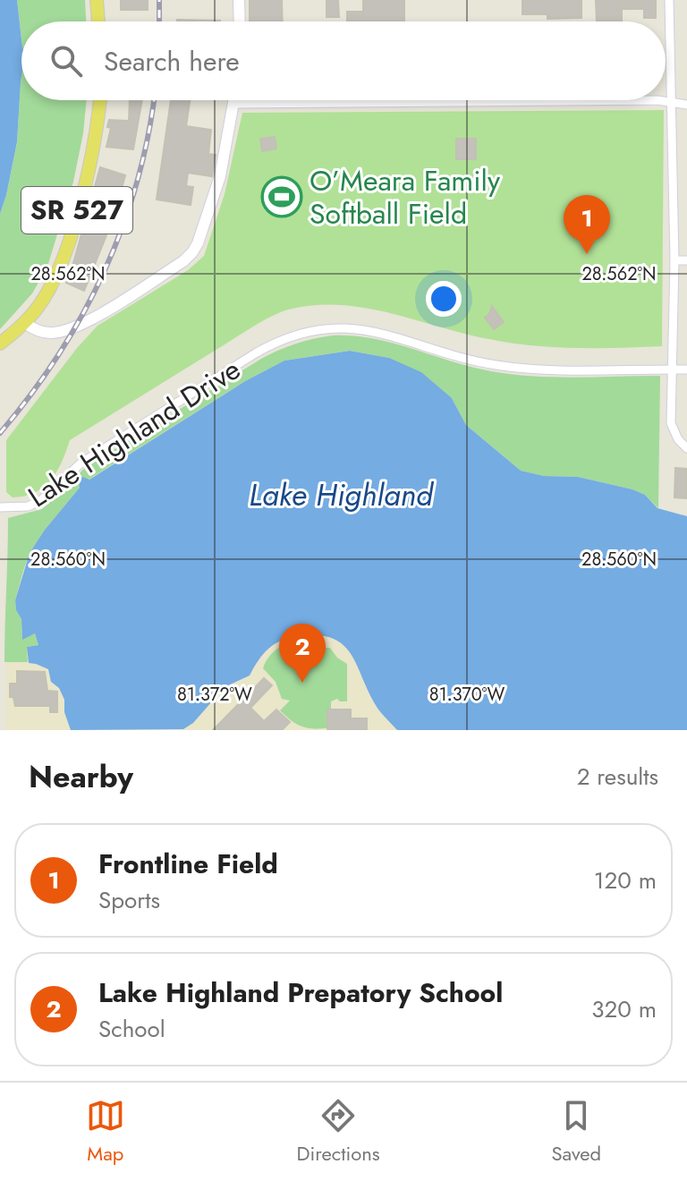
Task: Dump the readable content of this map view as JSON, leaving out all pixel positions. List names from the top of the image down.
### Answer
{
  "streets": {
    "main road": ["SR 527"],
    "street": ["Lake Highland Drive"]
  },
  "water": ["Lake Highland"],
  "places": {
    "sports": ["O’Meara Family Softball Field"]
  },
  "page": {
    "search": "Search here",
    "pins": ["1", "2"],
    "heading": ["Nearby", "2 results"],
    "list": [
      {
        "mark": "1",
        "name": "Frontline Field",
        "note": "Sports",
        "value": "120 m"
      },
      {
        "mark": "2",
        "name": "Lake Highland Prepatory School",
        "note": "School",
        "value": "320 m"
      }
    ],
    "nav": ["Map", "Directions", "Saved"]
  },
  "coordinates": [
    "28.562°N",
    "28.560°N",
    "81.372°W",
    "81.370°W"
  ]
}
